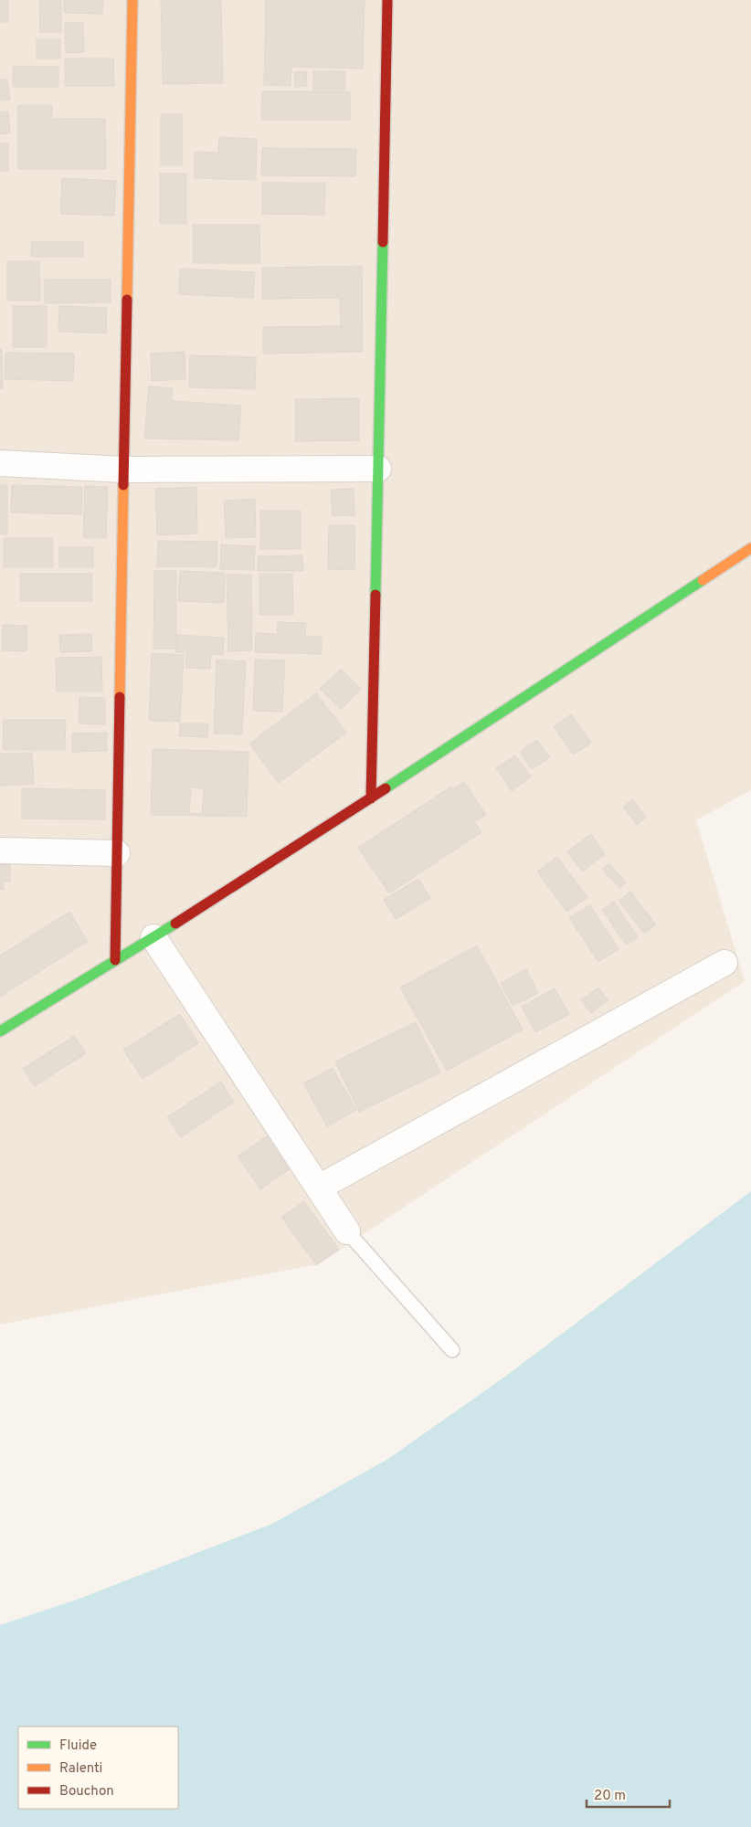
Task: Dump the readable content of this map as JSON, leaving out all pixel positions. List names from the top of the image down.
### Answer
{
  "legend": ["Fluide", "Ralenti", "Bouchon"],
  "scale_bar": "20 m"
}
